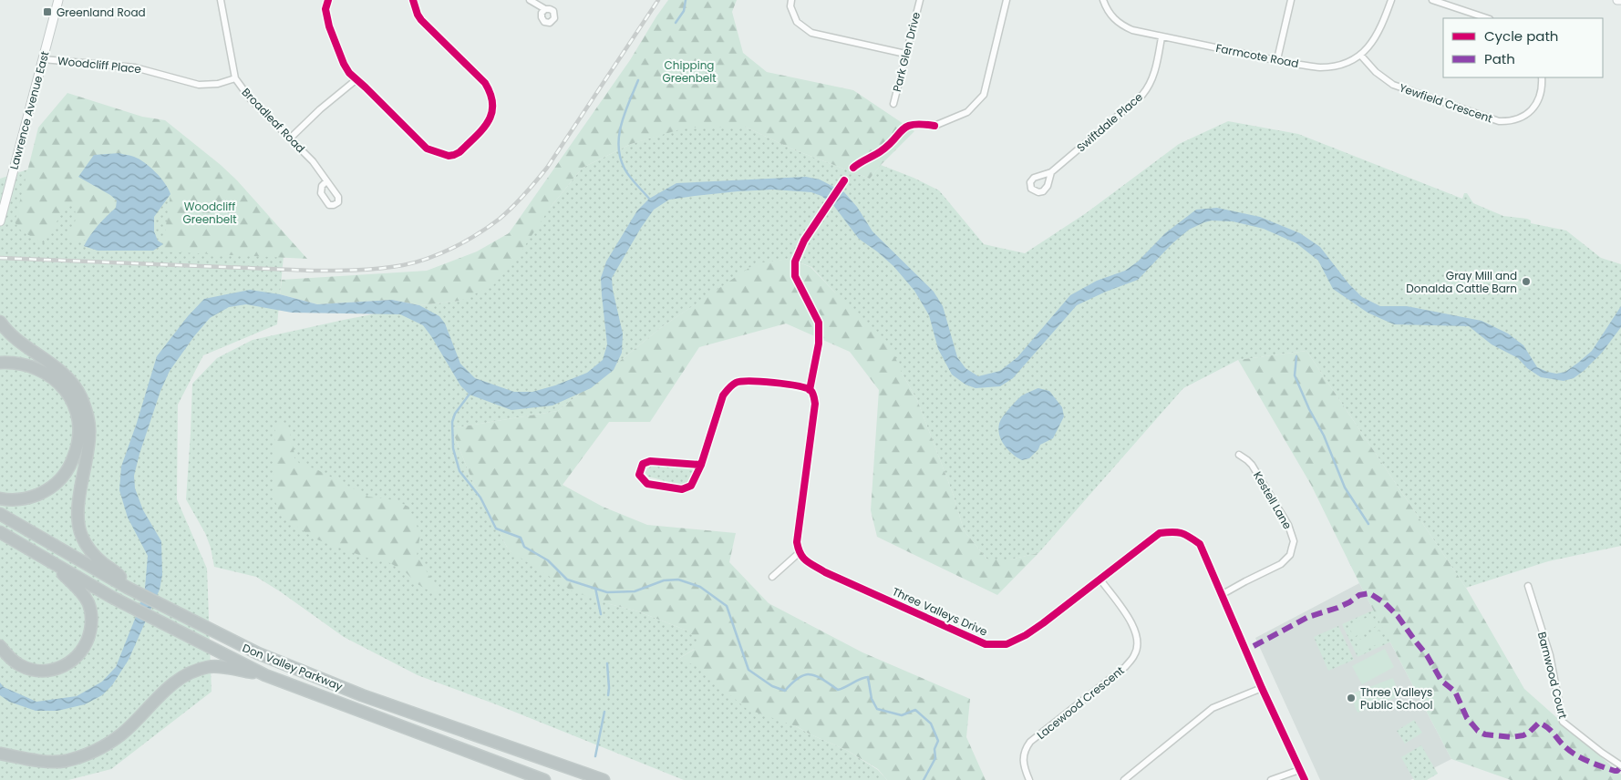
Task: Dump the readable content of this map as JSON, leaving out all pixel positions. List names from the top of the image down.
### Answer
{
  "streets": {
    "highway": ["Don Valley Parkway"],
    "main road": ["Lawrence Avenue East"],
    "street": [
      "Park Glen Drive",
      "Farmcote Road",
      "Woodcliff Place",
      "Yewfield Crescent",
      "Broadleaf Road",
      "Swiftdale Place",
      "Kestell Lane",
      "Three Valleys Drive",
      "Barnwood Court",
      "Lacewood Crescent"
    ]
  },
  "crossings": [
    ["Farmcote Road", "Yewfield Crescent"],
    ["Farmcote Road", "Swiftdale Place"],
    ["Woodcliff Place", "Lawrence Avenue East"],
    ["Woodcliff Place", "Broadleaf Road"],
    ["Kestell Lane", "Three Valleys Drive"],
    ["Three Valleys Drive", "Lacewood Crescent"]
  ],
  "parks": ["Chipping Greenbelt", "Woodcliff Greenbelt"],
  "places": {
    "transit": ["Greenland Road"],
    "other": ["Gray Mill and Donalda Cattle Barn", "Three Valleys Public School"]
  },
  "legend": ["Cycle path", "Path"]
}
